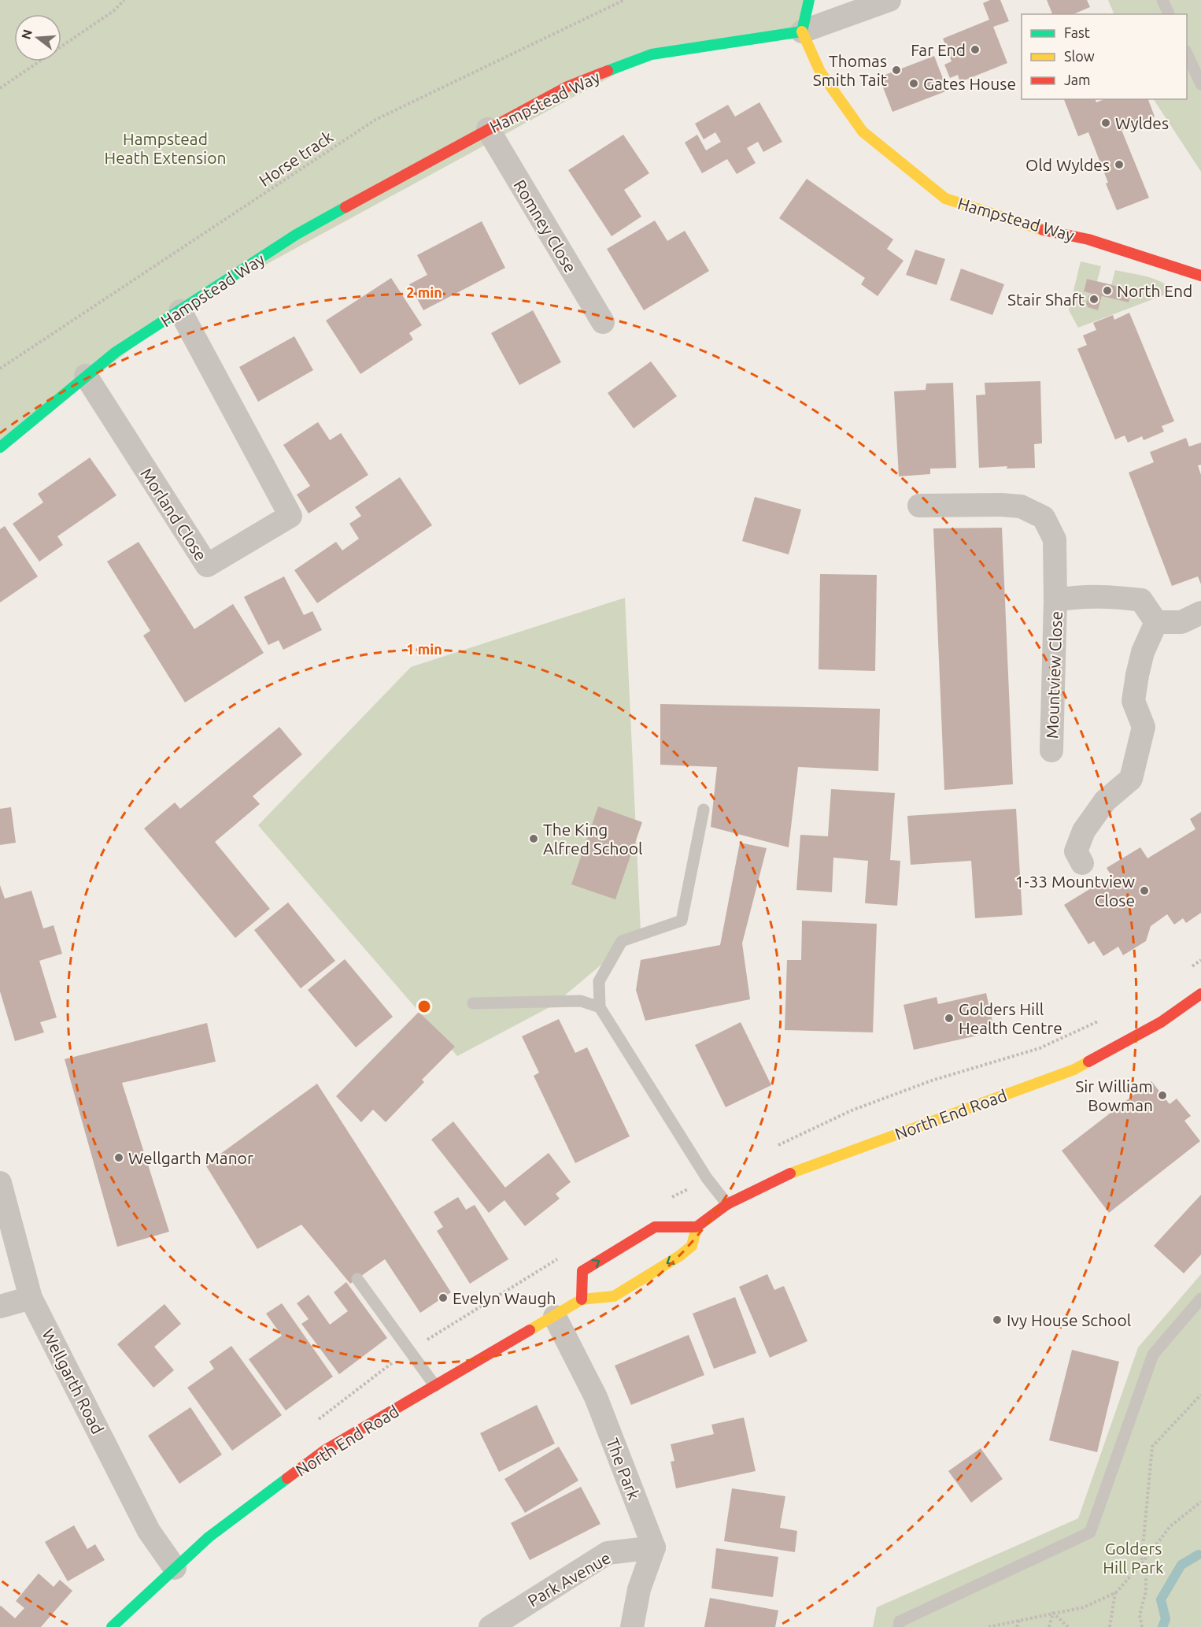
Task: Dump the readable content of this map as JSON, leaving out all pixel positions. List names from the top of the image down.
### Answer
{
  "streets": {
    "main road": ["Hampstead Way", "North End Road"],
    "street": [
      "Romney Close",
      "Morland Close",
      "Mountview Close",
      "Wellgarth Road",
      "The Park",
      "Park Avenue"
    ],
    "path": ["Horse track"]
  },
  "crossings": [
    ["Hampstead Way", "Romney Close"],
    ["Hampstead Way", "Morland Close"],
    ["North End Road", "Wellgarth Road"],
    ["North End Road", "The Park"],
    ["The Park", "Park Avenue"]
  ],
  "parks": ["Hampstead Heath Extension", "Golders Hill Park"],
  "places": [
    "Far End",
    "Thomas Smith Tait",
    "Gates House",
    "Wyldes",
    "Old Wyldes",
    "North End",
    "Stair Shaft",
    "The King Alfred School",
    "1-33 Mountview Close",
    "Golders Hill Health Centre",
    "Sir William Bowman",
    "Wellgarth Manor",
    "Evelyn Waugh",
    "Ivy House School"
  ],
  "legend": ["Fast", "Slow", "Jam"],
  "north": "left",
  "rings": ["2 min", "1 min"]
}
